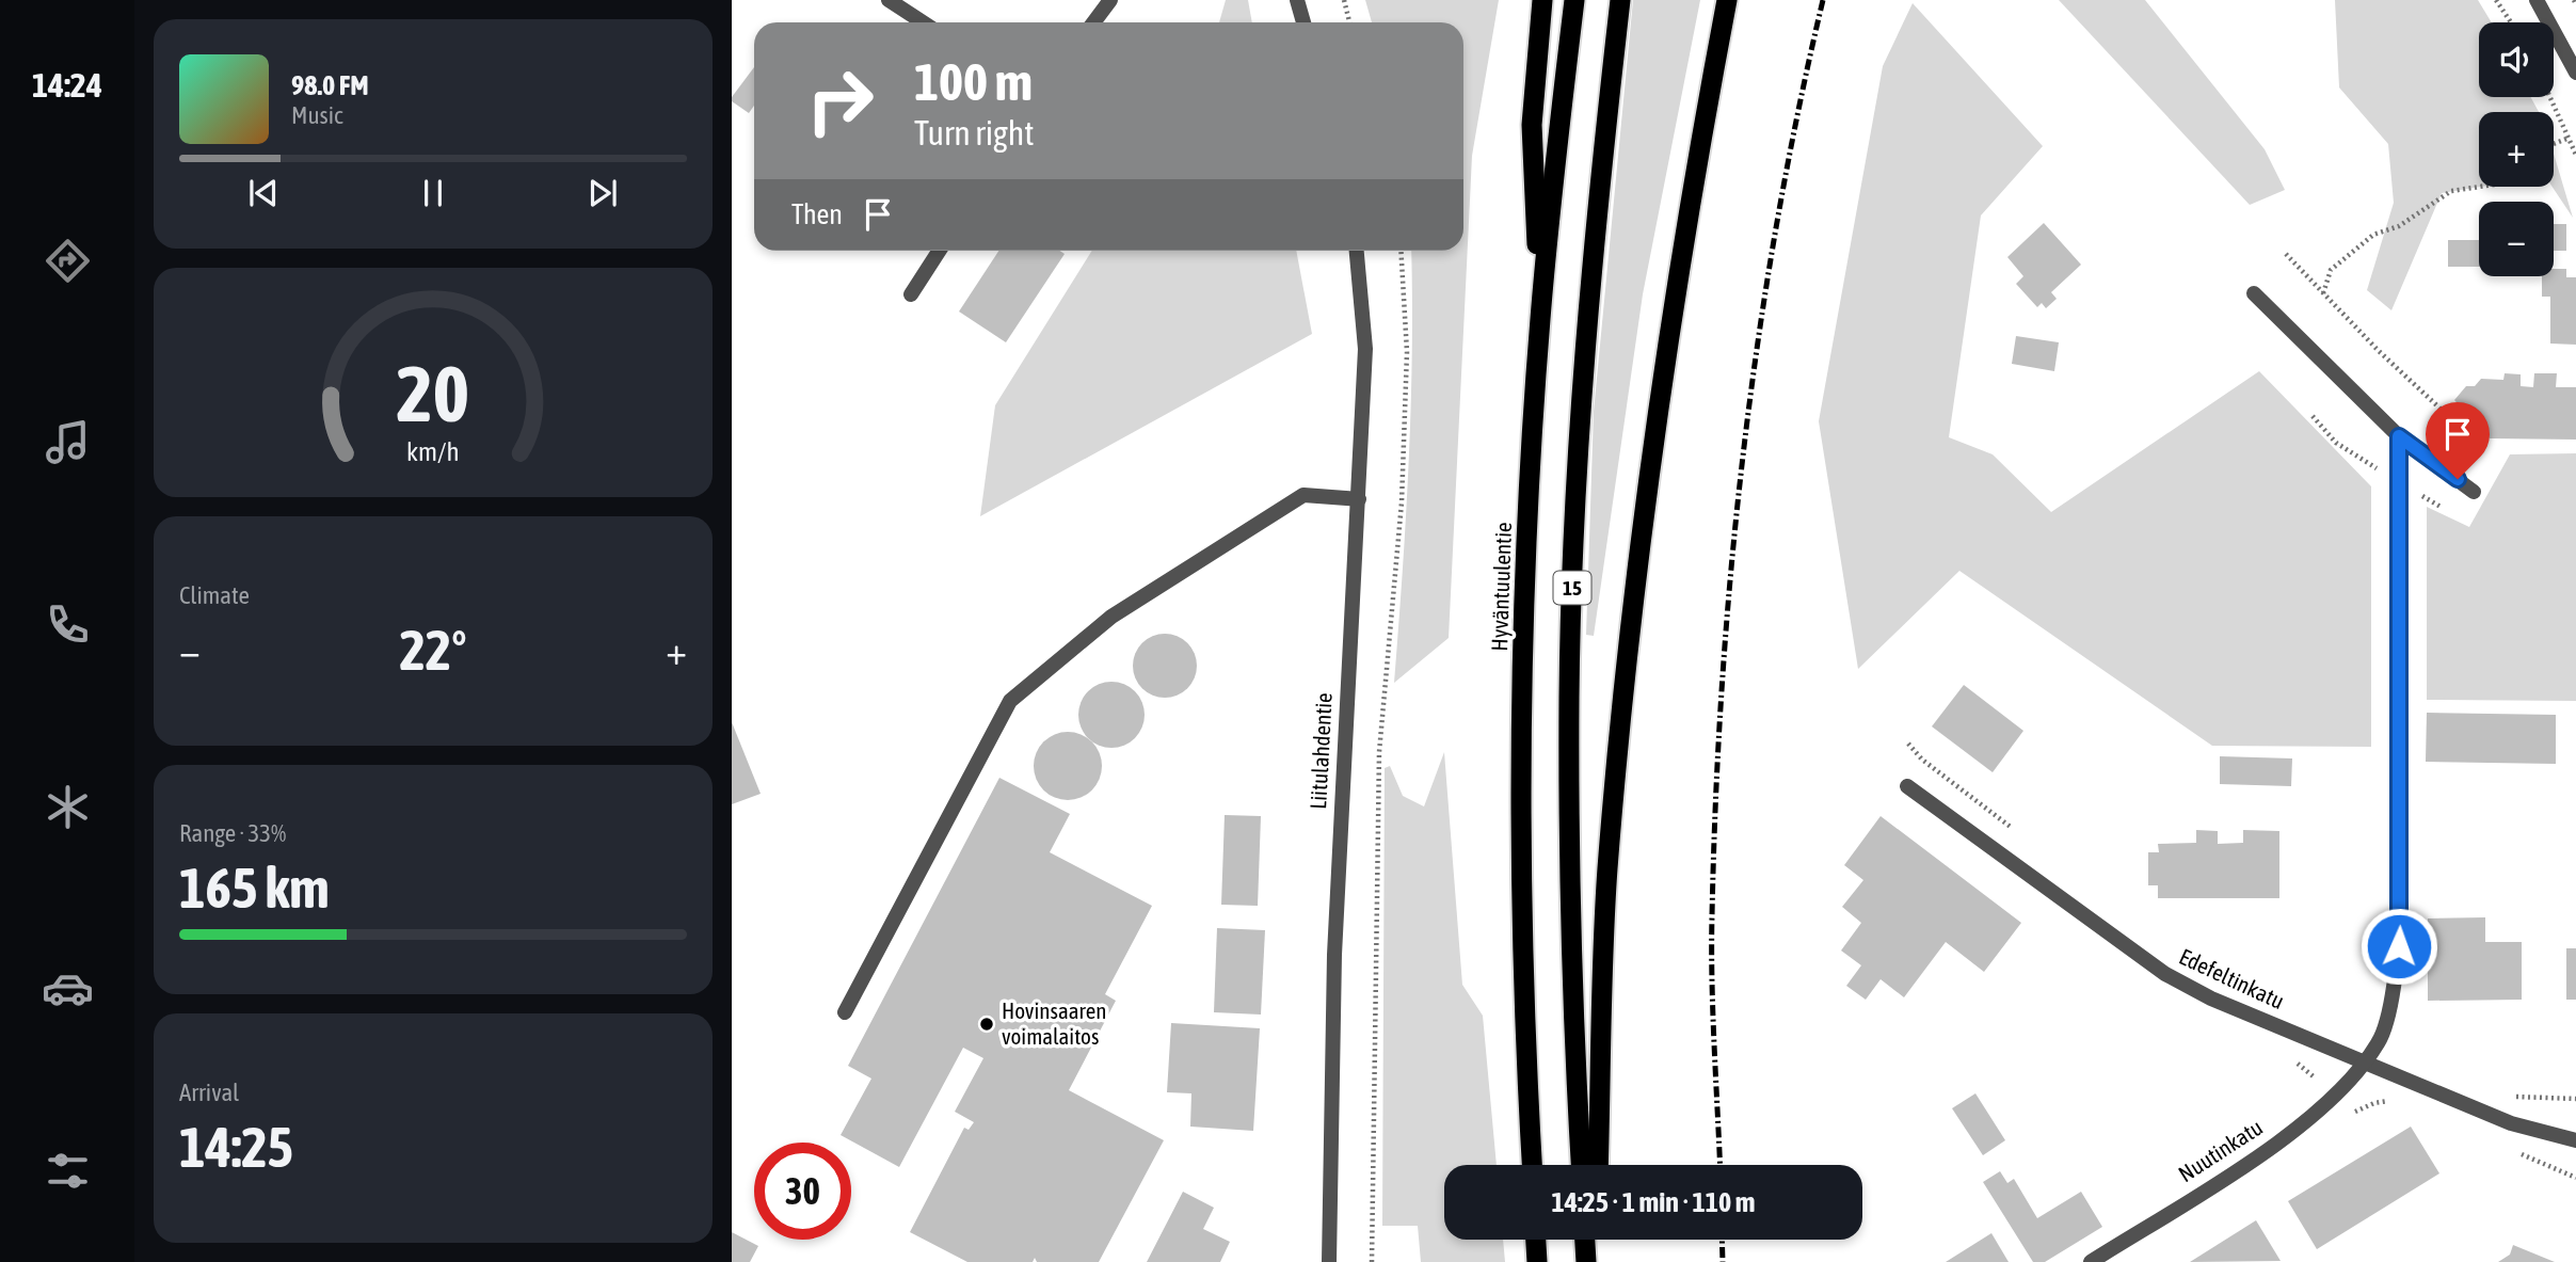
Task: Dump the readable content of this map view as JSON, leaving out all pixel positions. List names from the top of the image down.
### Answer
{
  "streets": {
    "highway": ["Hyväntuulentie", "15"],
    "street": ["Liitulahdentie", "Edefeltinkatu", "Nuutinkatu"]
  },
  "crossings": [
    ["Edefeltinkatu", "Nuutinkatu"]
  ],
  "places": ["Hovinsaaren voimalaitos"],
  "page": {
    "tabs": "14:24",
    "map_buttons": ["+", "−"],
    "turn": ["100 m", "Turn right"],
    "song": ["98.0 FM", "Music"],
    "then": "Then",
    "tile": [
      "Climate",
      ["Range · 33%", "165 km"],
      ["Arrival", "14:25"]
    ],
    "heat": ["−", "22°", "+"],
    "limit": "30",
    "trip": "14:25 · 1 min · 110 m",
    "gauge": ["20", "km/h"]
  }
}
